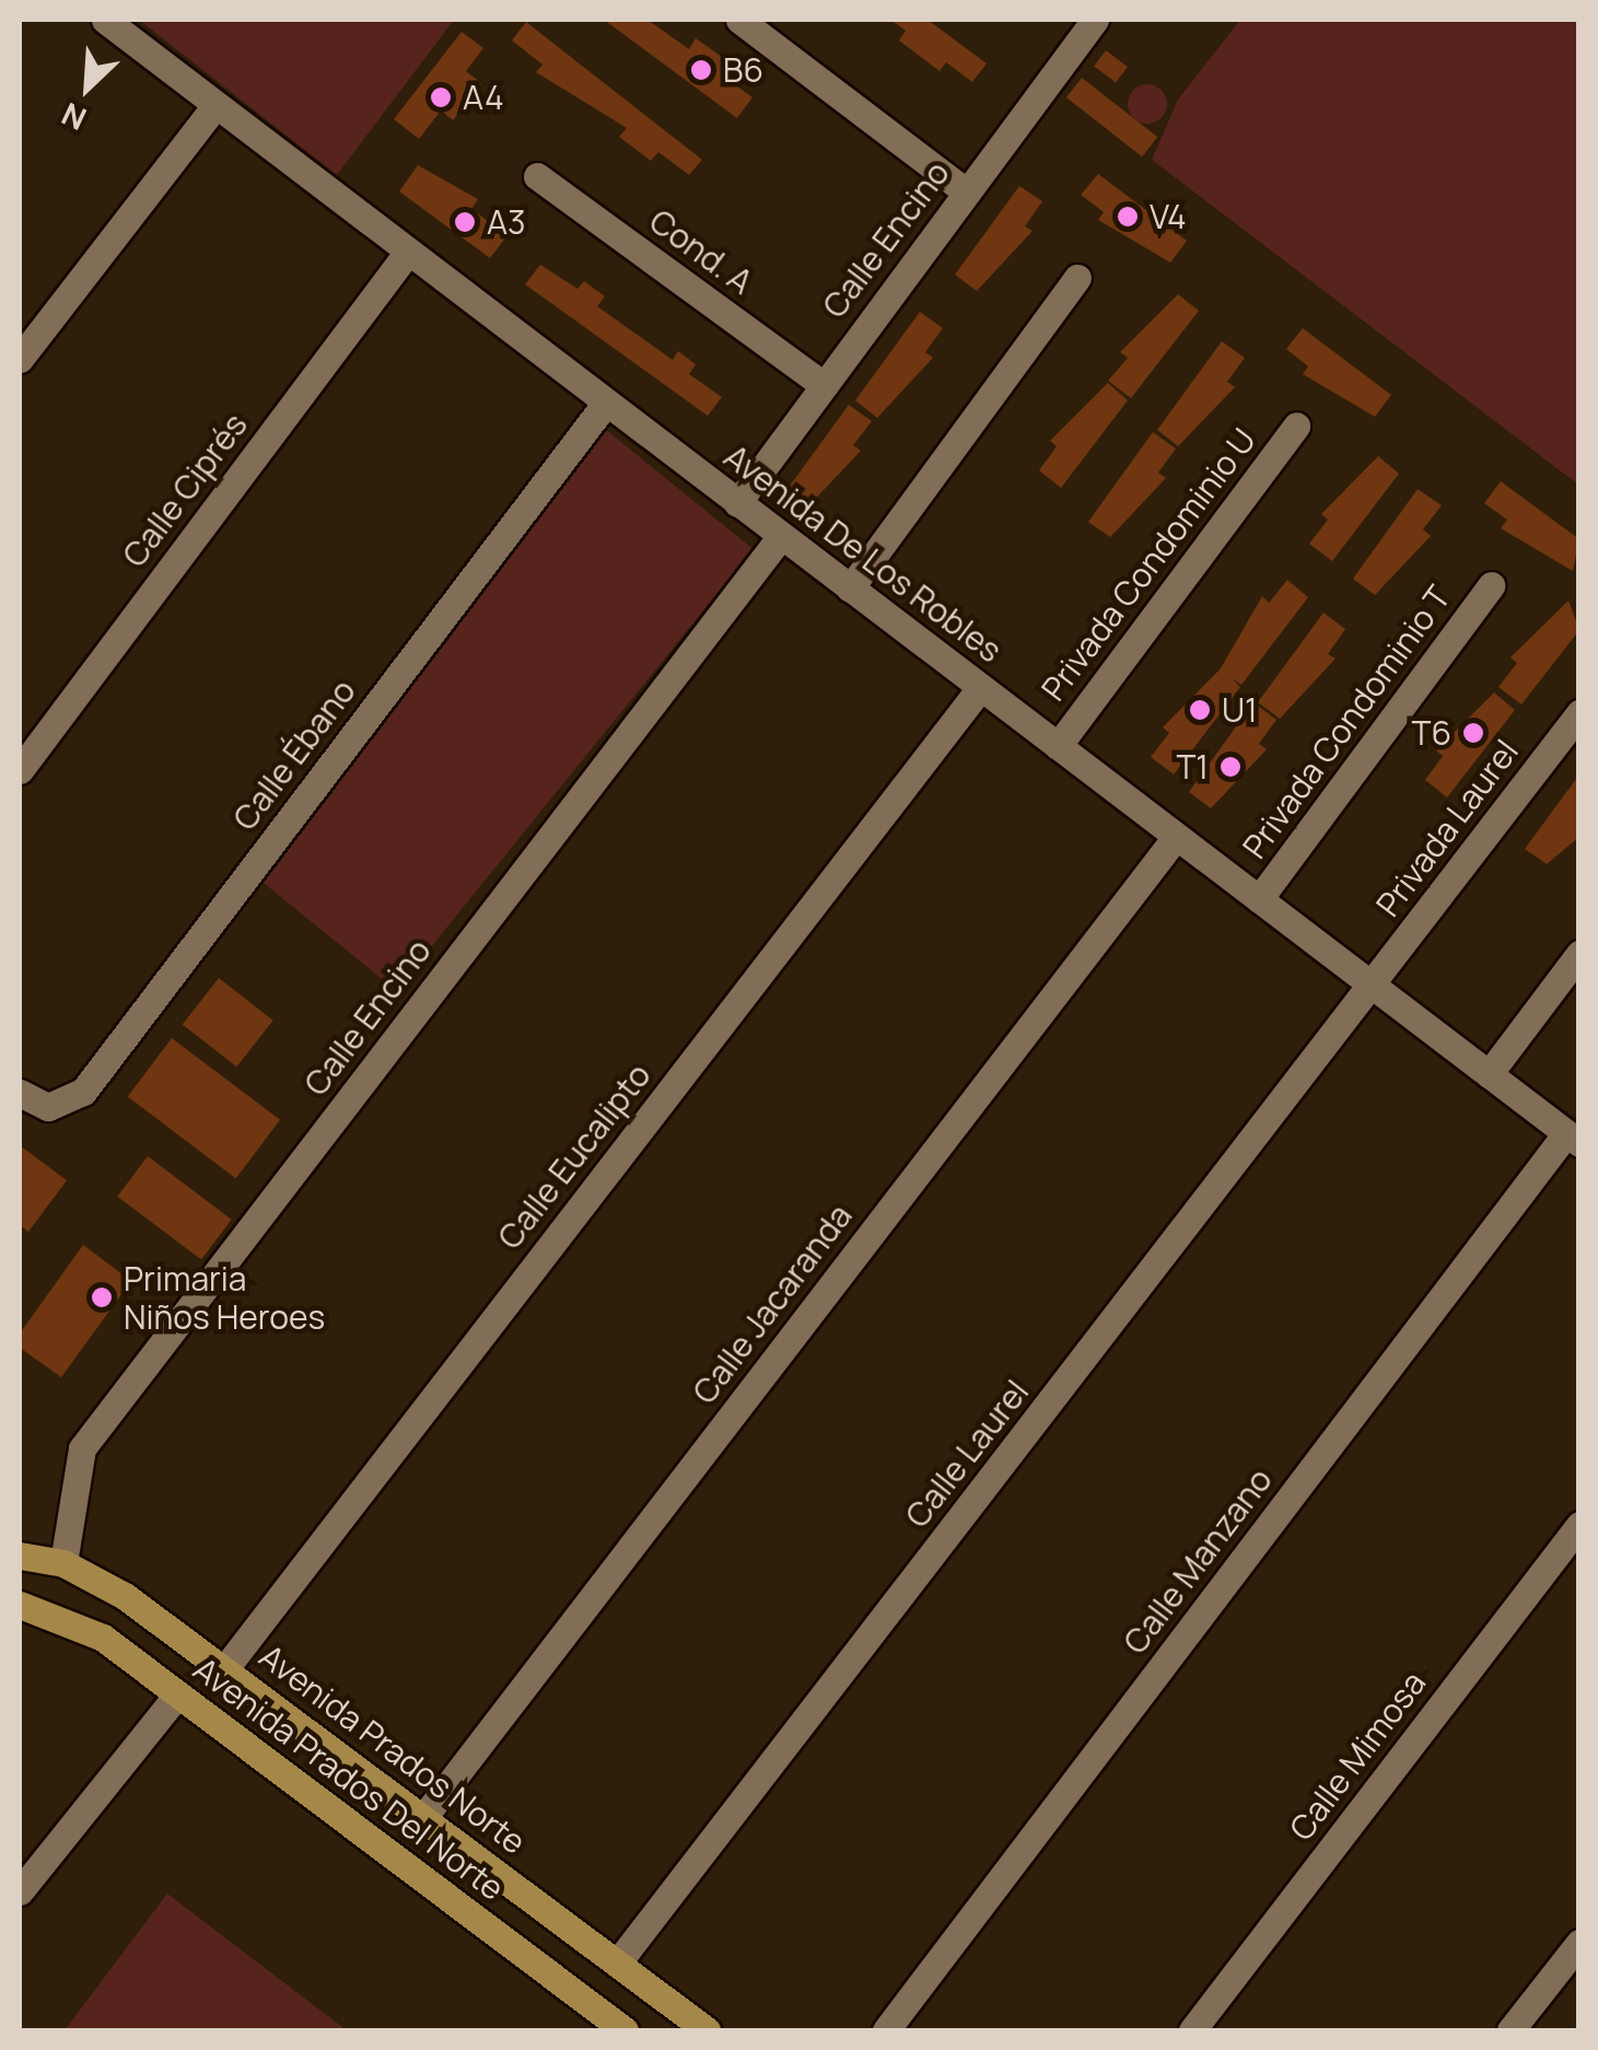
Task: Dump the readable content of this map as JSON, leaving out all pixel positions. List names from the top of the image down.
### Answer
{
  "streets": {
    "main road": ["Avenida Prados Norte", "Avenida Prados Del Norte"],
    "street": [
      "Calle Encino",
      "Cond. A",
      "Calle Ciprés",
      "Avenida De Los Robles",
      "Privada Condominio U",
      "Privada Condominio T",
      "Calle Ébano",
      "Privada Laurel",
      "Calle Eucalipto",
      "Calle Jacaranda",
      "Calle Laurel",
      "Calle Manzano",
      "Calle Mimosa"
    ]
  },
  "crossings": [
    ["Calle Encino", "Cond. A"],
    ["Calle Encino", "Avenida De Los Robles"],
    ["Calle Encino", "Avenida Prados Norte"],
    ["Calle Ciprés", "Avenida De Los Robles"],
    ["Avenida De Los Robles", "Privada Condominio U"],
    ["Avenida De Los Robles", "Privada Condominio T"],
    ["Avenida De Los Robles", "Calle Ébano"],
    ["Avenida De Los Robles", "Privada Laurel"],
    ["Avenida De Los Robles", "Calle Eucalipto"],
    ["Avenida De Los Robles", "Calle Jacaranda"],
    ["Avenida De Los Robles", "Calle Laurel"],
    ["Avenida De Los Robles", "Calle Manzano"],
    ["Privada Laurel", "Calle Laurel"],
    ["Calle Eucalipto", "Avenida Prados Norte"],
    ["Calle Jacaranda", "Avenida Prados Norte"],
    ["Calle Laurel", "Avenida Prados Norte"]
  ],
  "places": [
    "B6",
    "A4",
    "V4",
    "A3",
    "U1",
    "T6",
    "T1",
    "Primaria Niños Heroes"
  ],
  "north": "bottom left"
}
